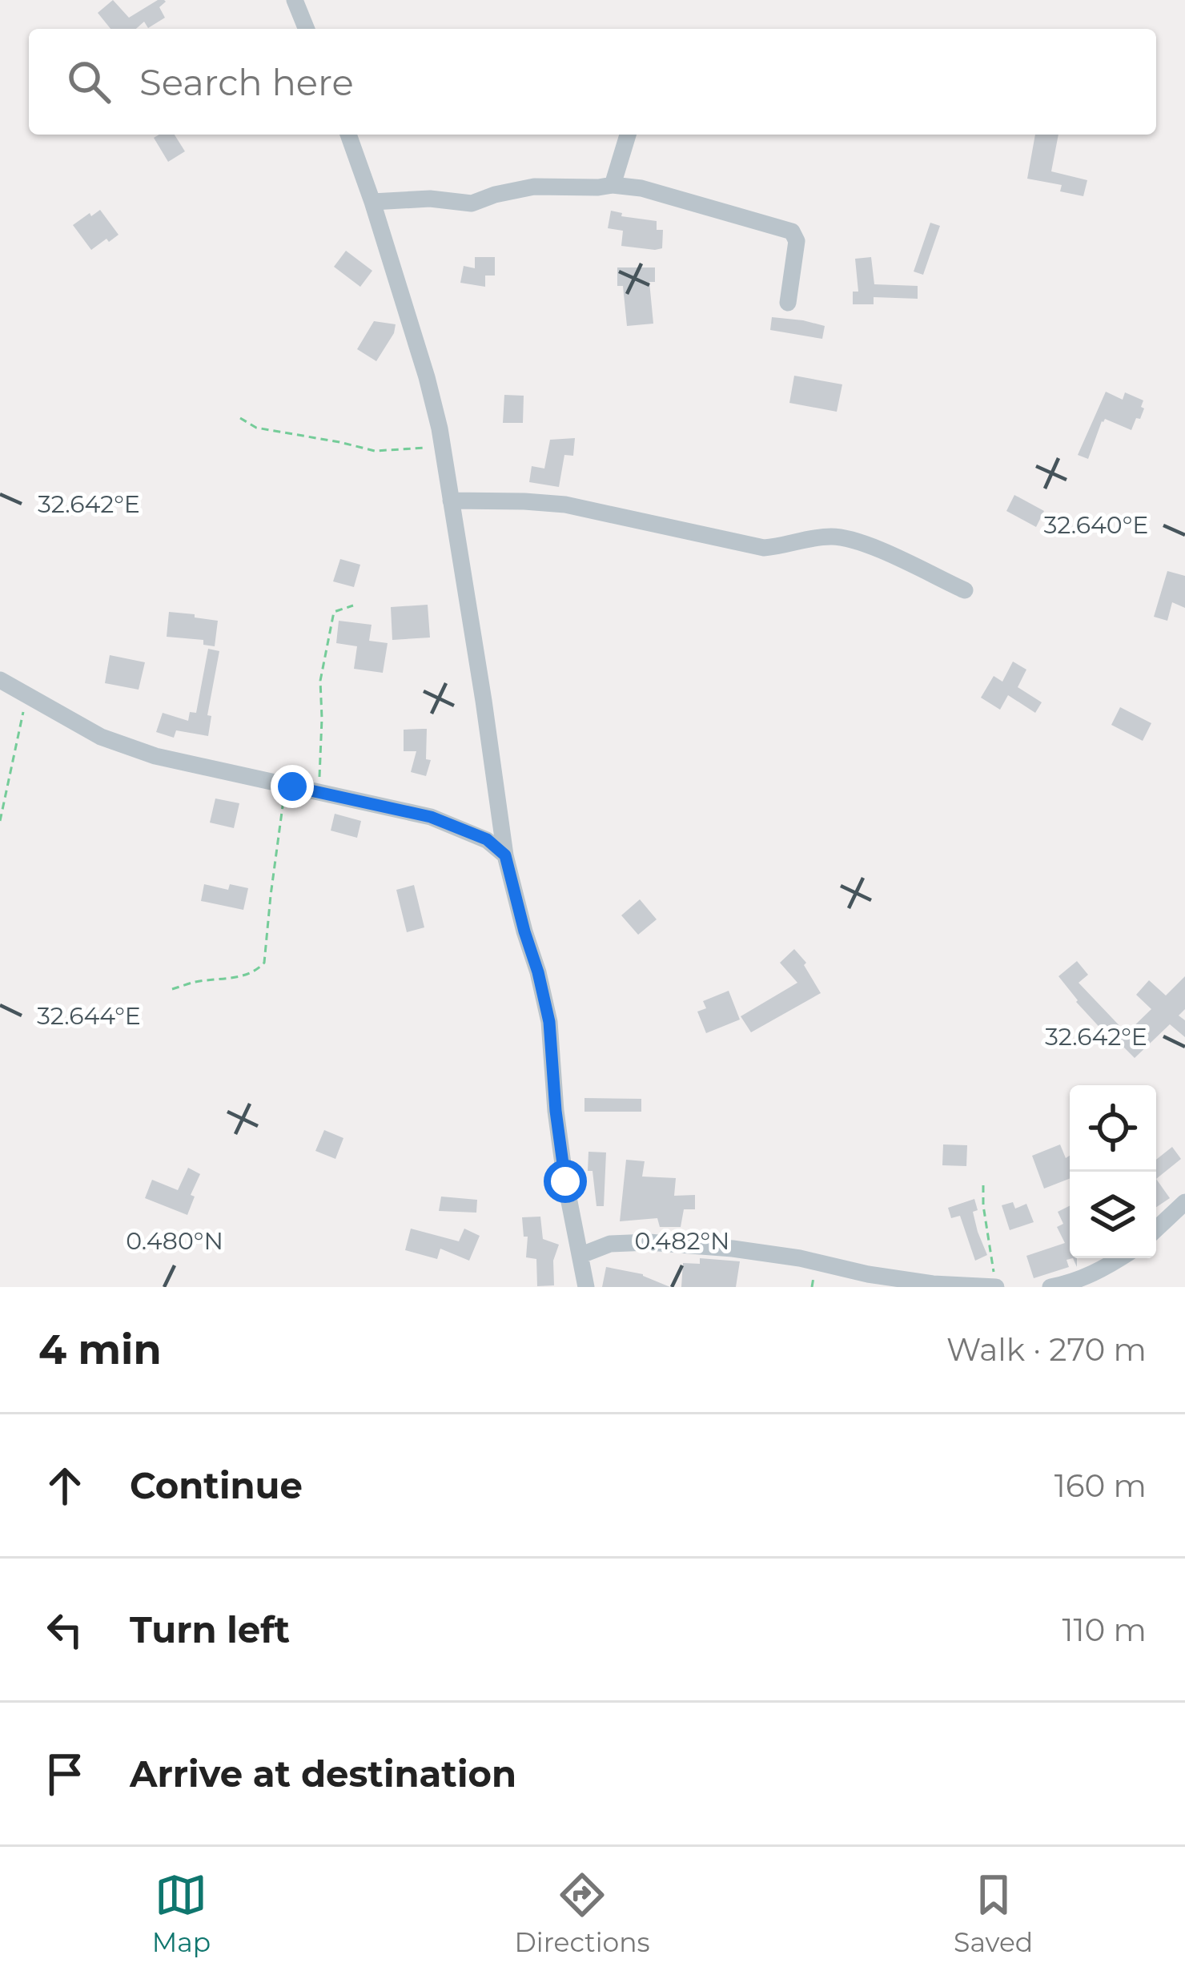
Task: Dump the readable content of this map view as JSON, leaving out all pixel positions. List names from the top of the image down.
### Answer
{
  "page": {
    "search": "Search here",
    "heading": ["4 min", "Walk · 270 m"],
    "list": [
      ["Continue", "160 m"],
      ["Turn left", "110 m"],
      "Arrive at destination"
    ],
    "nav": ["Map", "Directions", "Saved"]
  },
  "coordinates": [
    "32.642°E",
    "32.640°E",
    "32.644°E",
    "0.480°N",
    "0.482°N"
  ]
}
